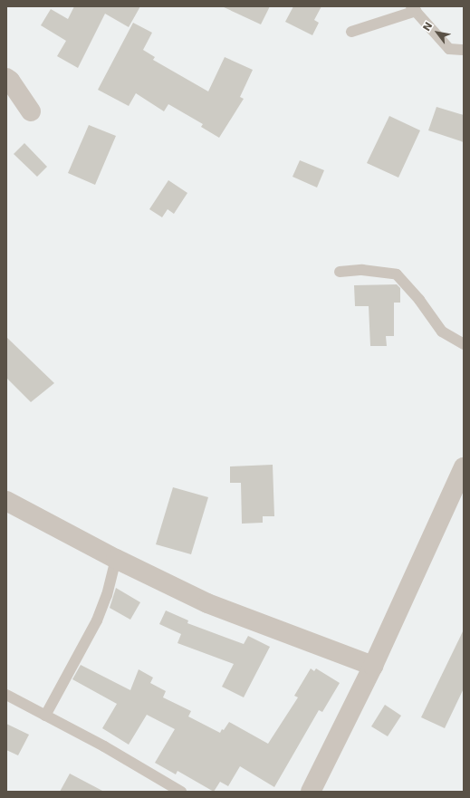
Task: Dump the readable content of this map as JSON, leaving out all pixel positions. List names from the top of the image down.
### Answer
{
  "north": "top left"
}
